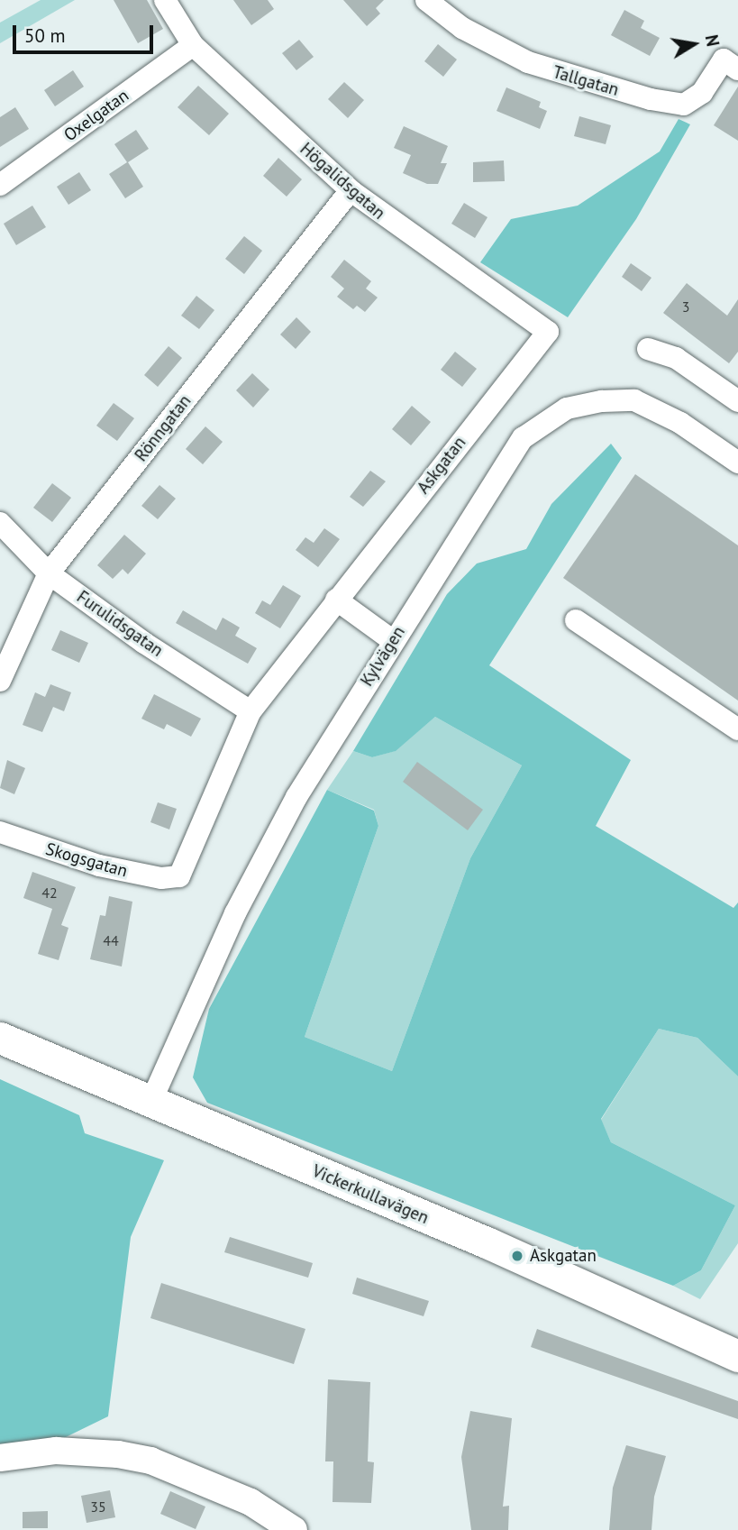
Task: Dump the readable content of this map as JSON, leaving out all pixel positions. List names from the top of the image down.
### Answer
{
  "streets": {
    "main road": ["Vickerkullavägen"],
    "street": [
      "Tallgatan",
      "Oxelgatan",
      "Högalidsgatan",
      "Rönngatan",
      "Askgatan",
      "Furulidsgatan",
      "Kylvägen",
      "Skogsgatan"
    ]
  },
  "crossings": [
    ["Oxelgatan", "Högalidsgatan"],
    ["Högalidsgatan", "Rönngatan"],
    ["Högalidsgatan", "Askgatan"],
    ["Rönngatan", "Furulidsgatan"],
    ["Askgatan", "Furulidsgatan"],
    ["Askgatan", "Skogsgatan"],
    ["Kylvägen", "Vickerkullavägen"]
  ],
  "places": ["Askgatan"],
  "house_numbers": [
    "3",
    "42",
    "44",
    "35"
  ],
  "scale_bar": "50 m",
  "north": "right"
}
